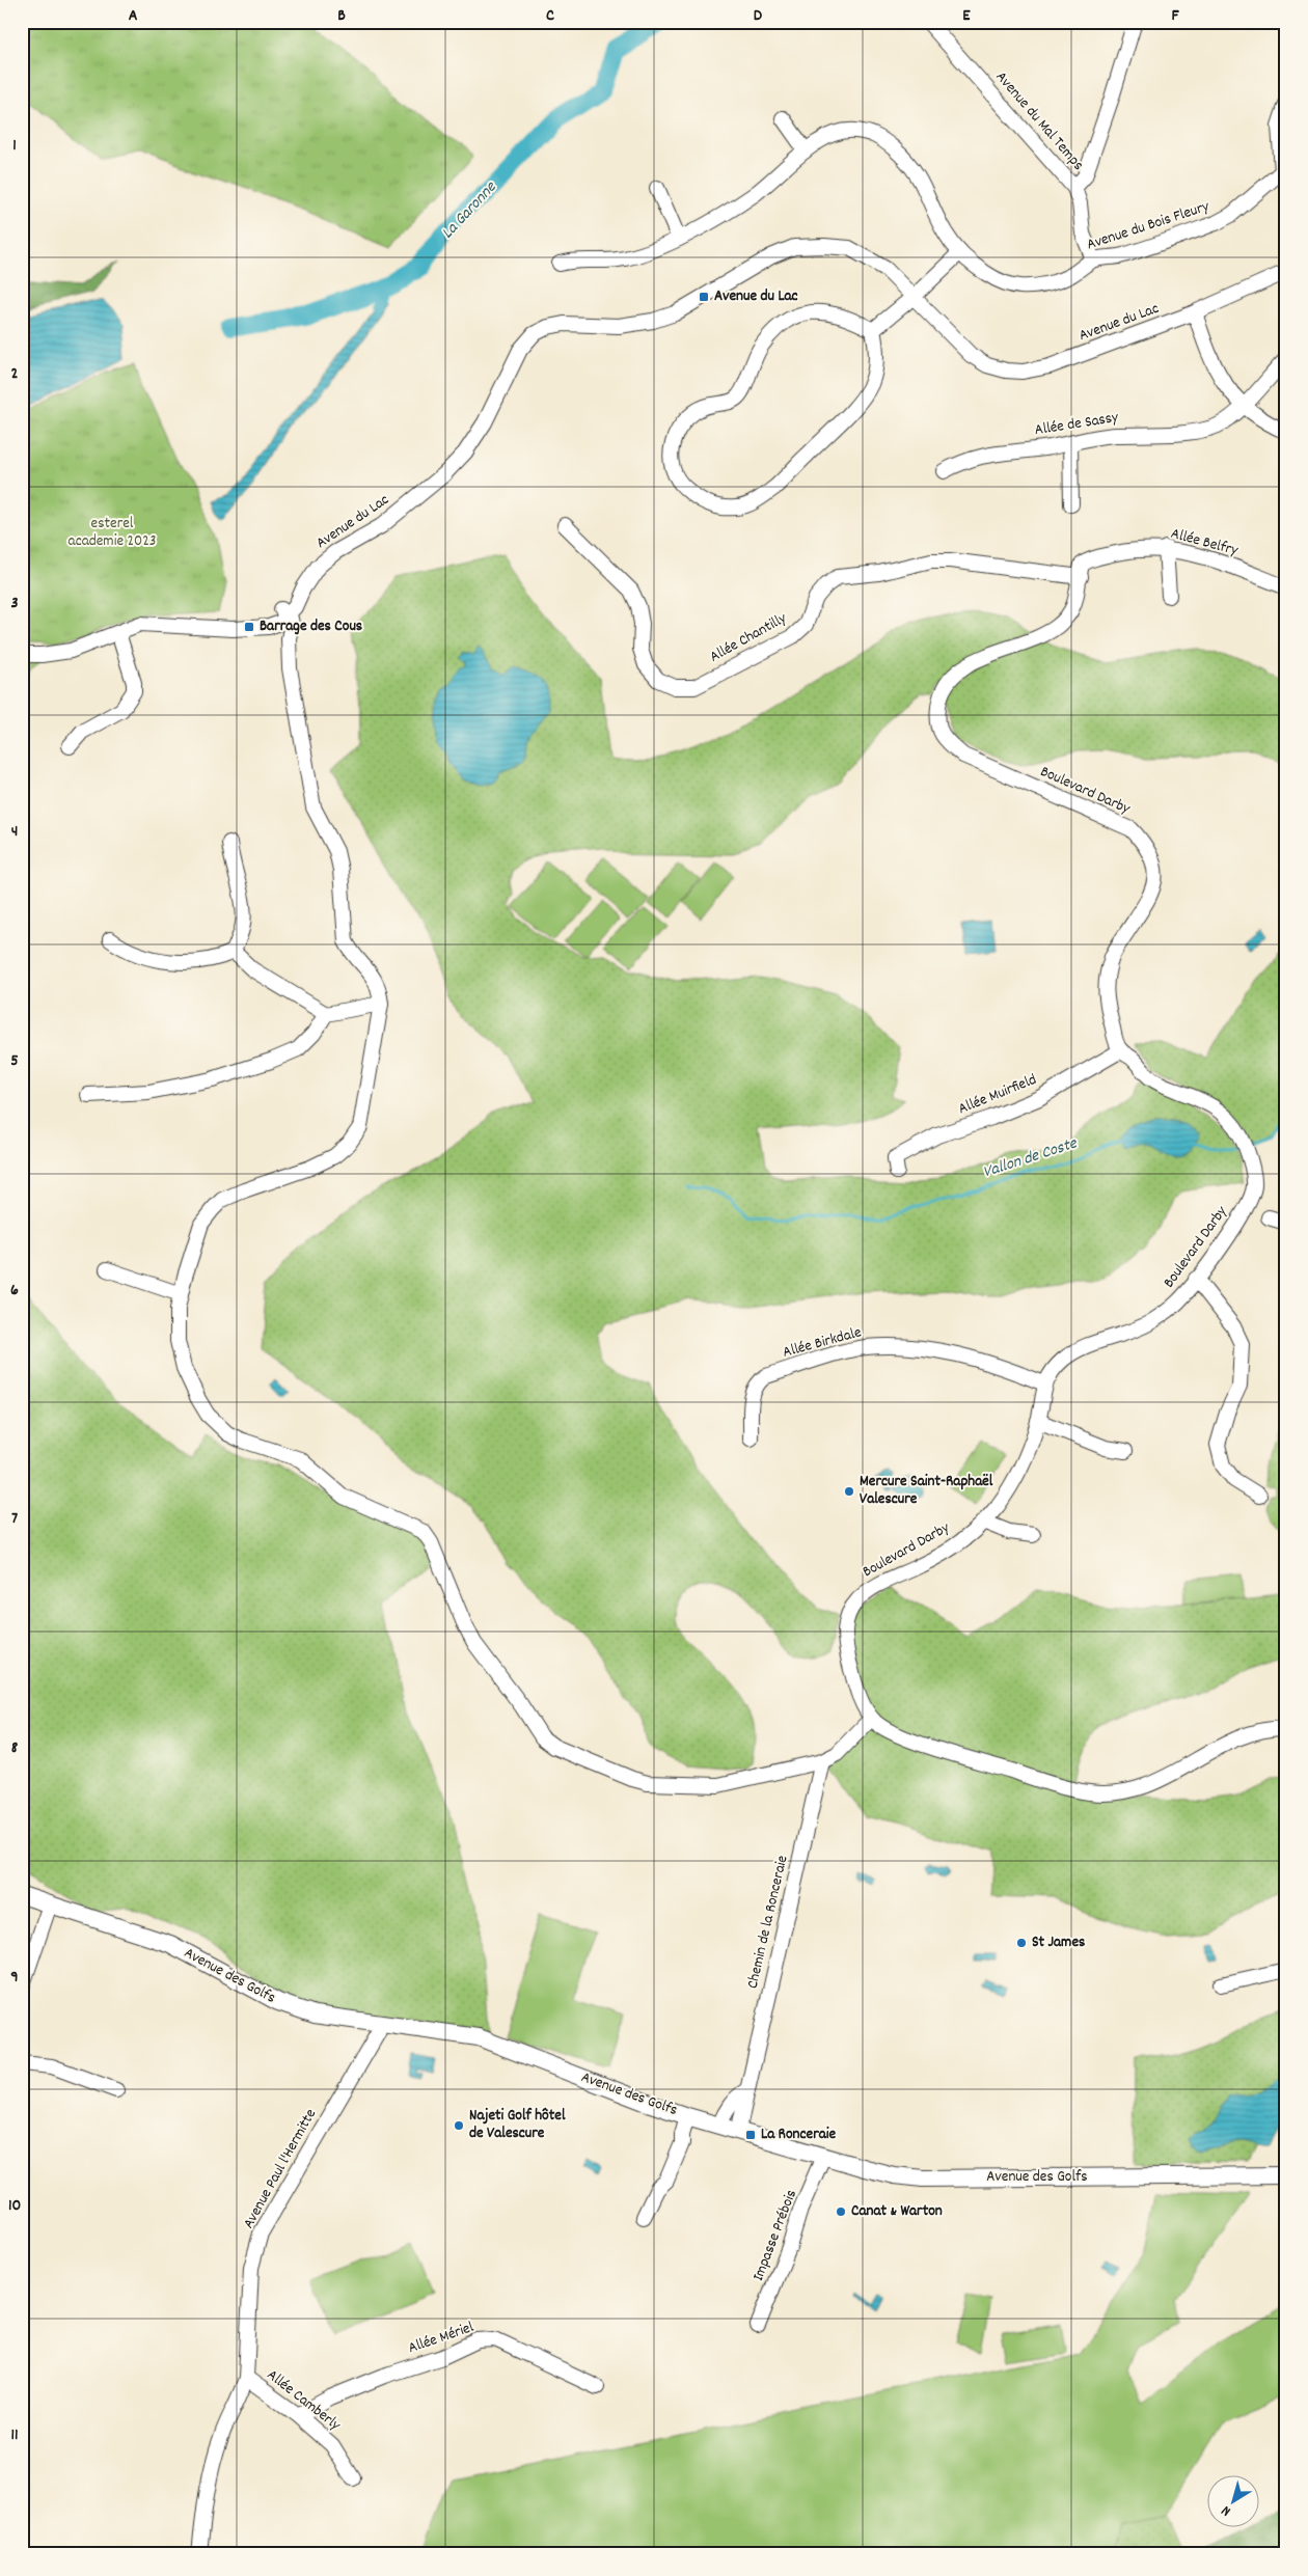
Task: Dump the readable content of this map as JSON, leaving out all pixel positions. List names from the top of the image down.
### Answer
{
  "streets": {
    "main road": ["Avenue des Golfs"],
    "street": [
      "Avenue du Mal Temps",
      "Avenue du Bois Fleury",
      "Avenue du Lac",
      "Allée de Sassy",
      "Allée Belfry",
      "Allée Chantilly",
      "Boulevard Darby",
      "Allée Muirfield",
      "Allée Birkdale",
      "Chemin de la Ronceraie",
      "Avenue Paul l'Hermitte",
      "Impasse Prébois",
      "Allée Mériel",
      "Allée Camberly"
    ]
  },
  "crossings": [
    ["Avenue du Mal Temps", "Avenue du Bois Fleury"],
    ["Allée Belfry", "Allée Chantilly"],
    ["Allée Belfry", "Boulevard Darby"],
    ["Allée Chantilly", "Boulevard Darby"],
    ["Boulevard Darby", "Allée Muirfield"],
    ["Boulevard Darby", "Allée Birkdale"],
    ["Chemin de la Ronceraie", "Avenue des Golfs"],
    ["Avenue des Golfs", "Avenue Paul l'Hermitte"],
    ["Avenue des Golfs", "Impasse Prébois"],
    ["Avenue Paul l'Hermitte", "Allée Camberly"],
    ["Allée Mériel", "Allée Camberly"]
  ],
  "water": ["La Garonne", "Vallon de Coste"],
  "parks": ["esterel academie 2023"],
  "places": {
    "transit": ["Avenue du Lac", "Barrage des Cous", "La Ronceraie"],
    "other": [
      "Mercure Saint-Raphaël Valescure",
      "St James",
      "Najeti Golf hôtel de Valescure",
      "Canat & Warton"
    ]
  },
  "north": "bottom left",
  "grid": {
    "columns": [
      "A",
      "B",
      "C",
      "D",
      "E",
      "F"
    ],
    "rows": [
      "1",
      "2",
      "3",
      "4",
      "5",
      "6",
      "7",
      "8",
      "9",
      "10",
      "11"
    ]
  }
}
